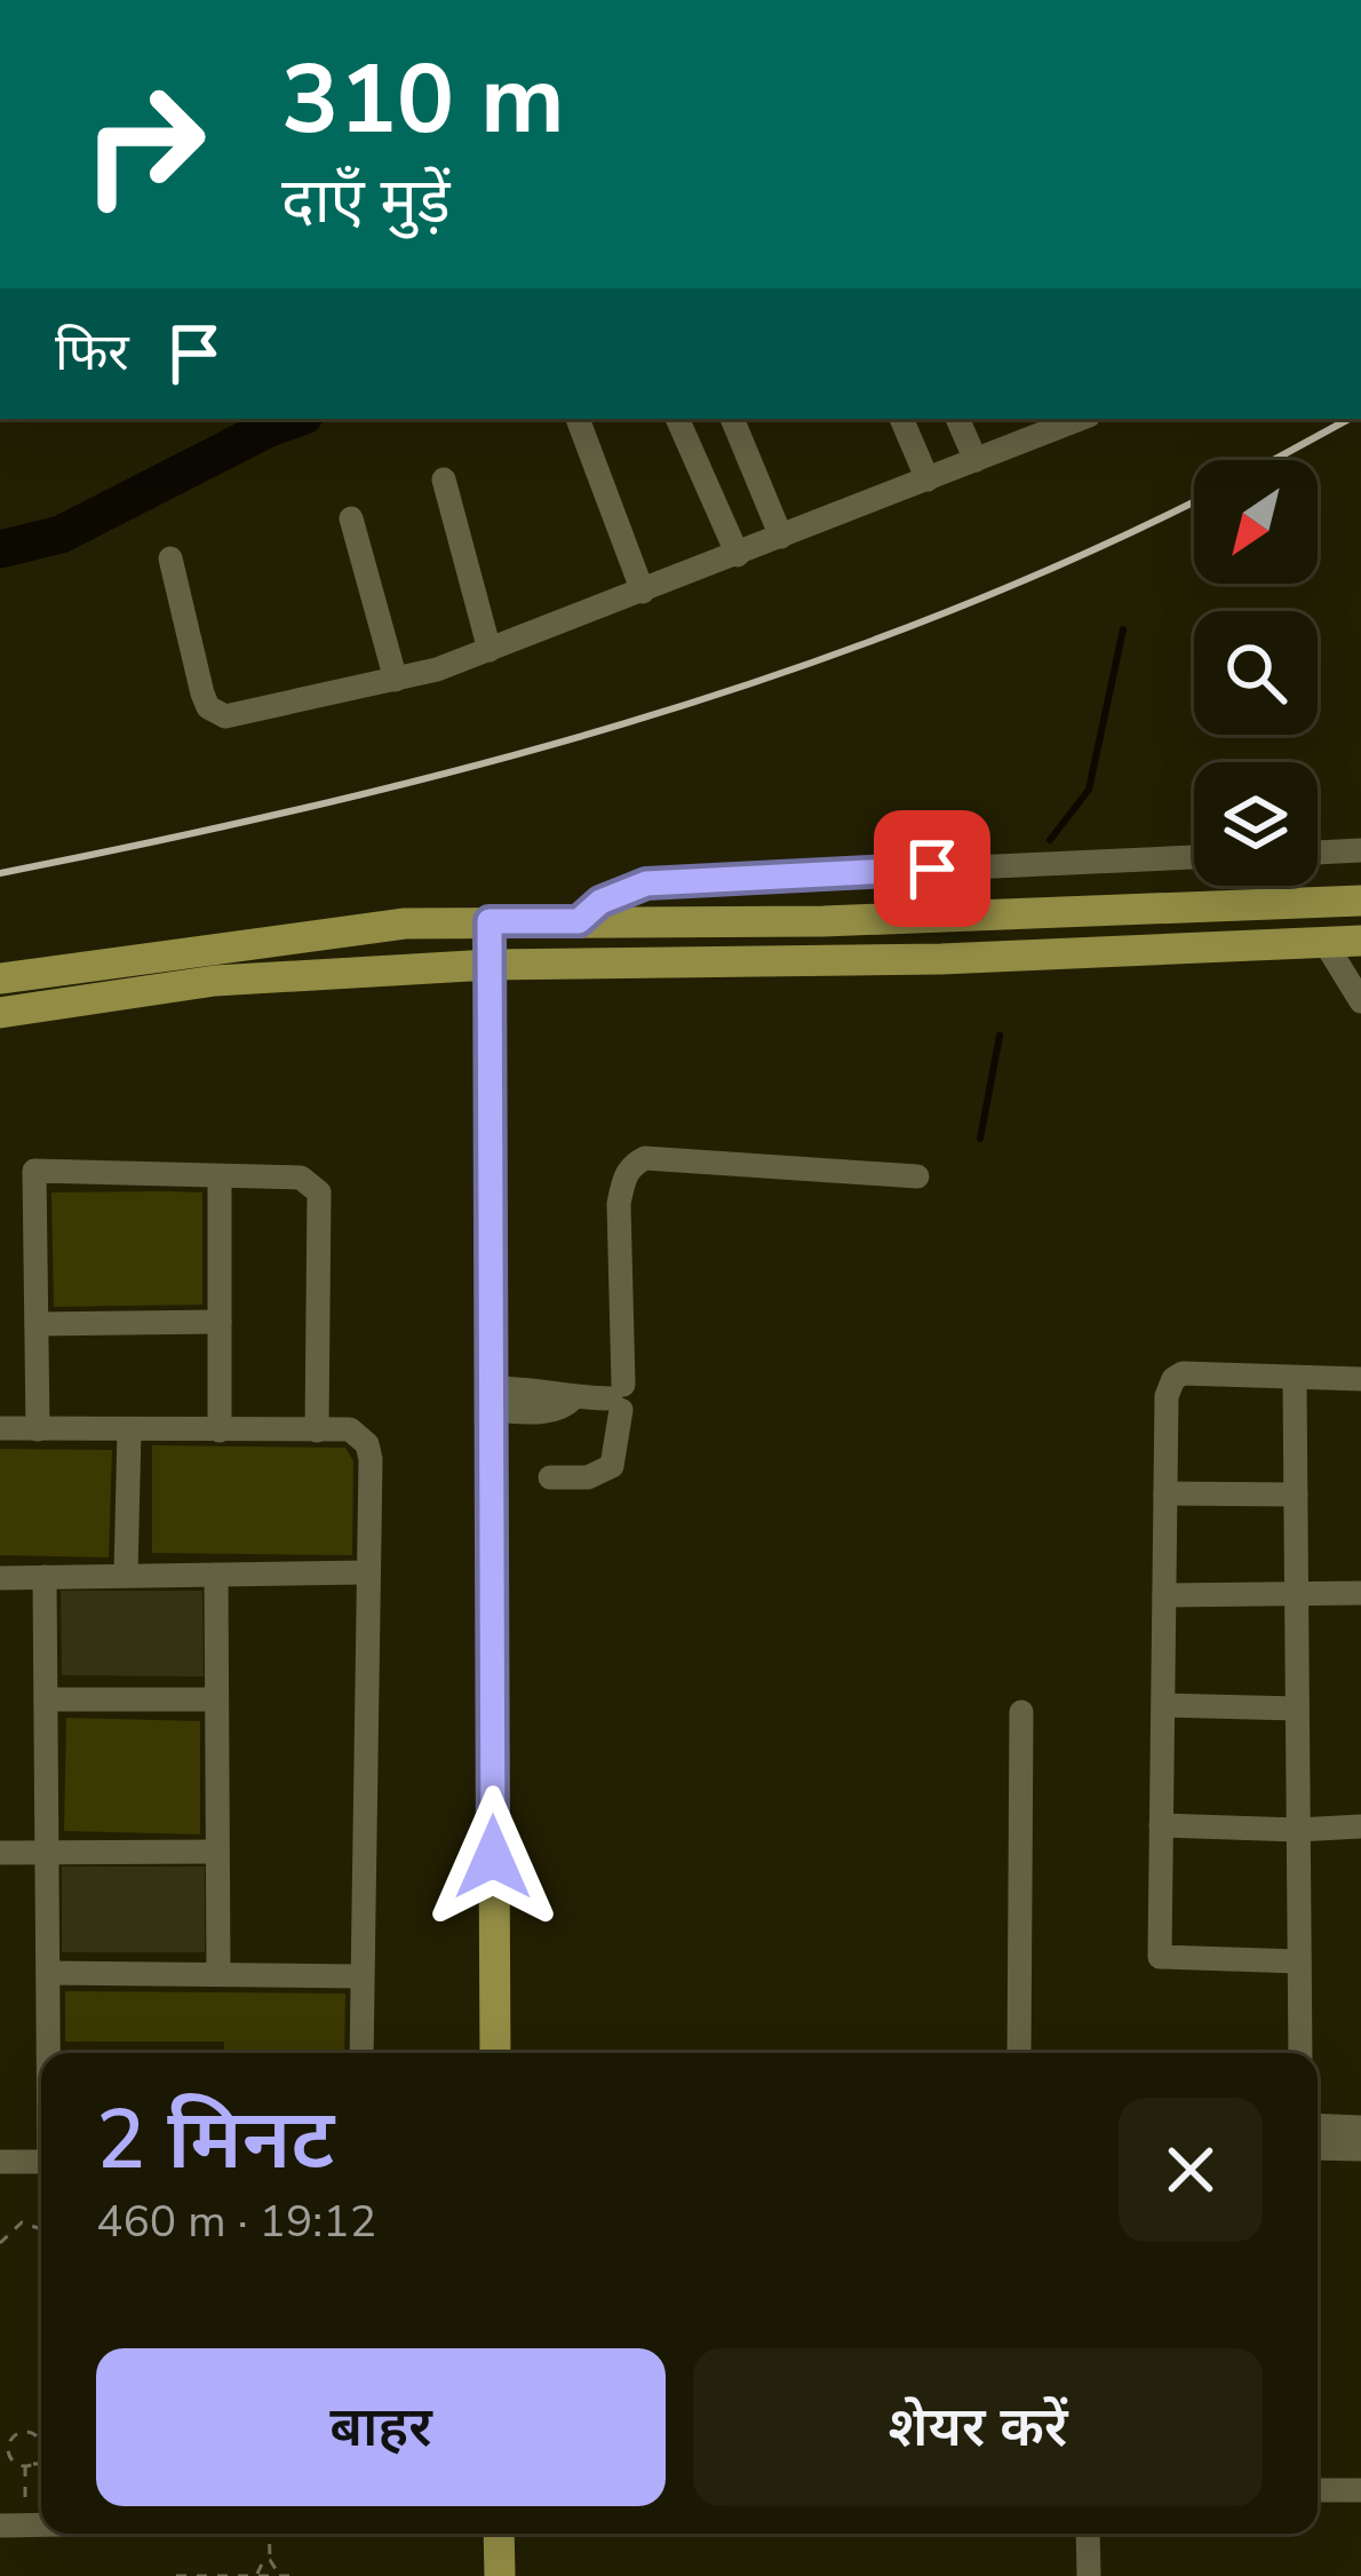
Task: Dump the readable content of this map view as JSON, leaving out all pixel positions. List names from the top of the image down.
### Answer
{
  "north": "bottom left",
  "page": {
    "turn": ["310 m", "दाएँ मुड़ें"],
    "then": "फिर",
    "heading": ["2 मिनट", "460 m · 19:12"],
    "buttons": ["बाहर", "शेयर करें"]
  }
}
